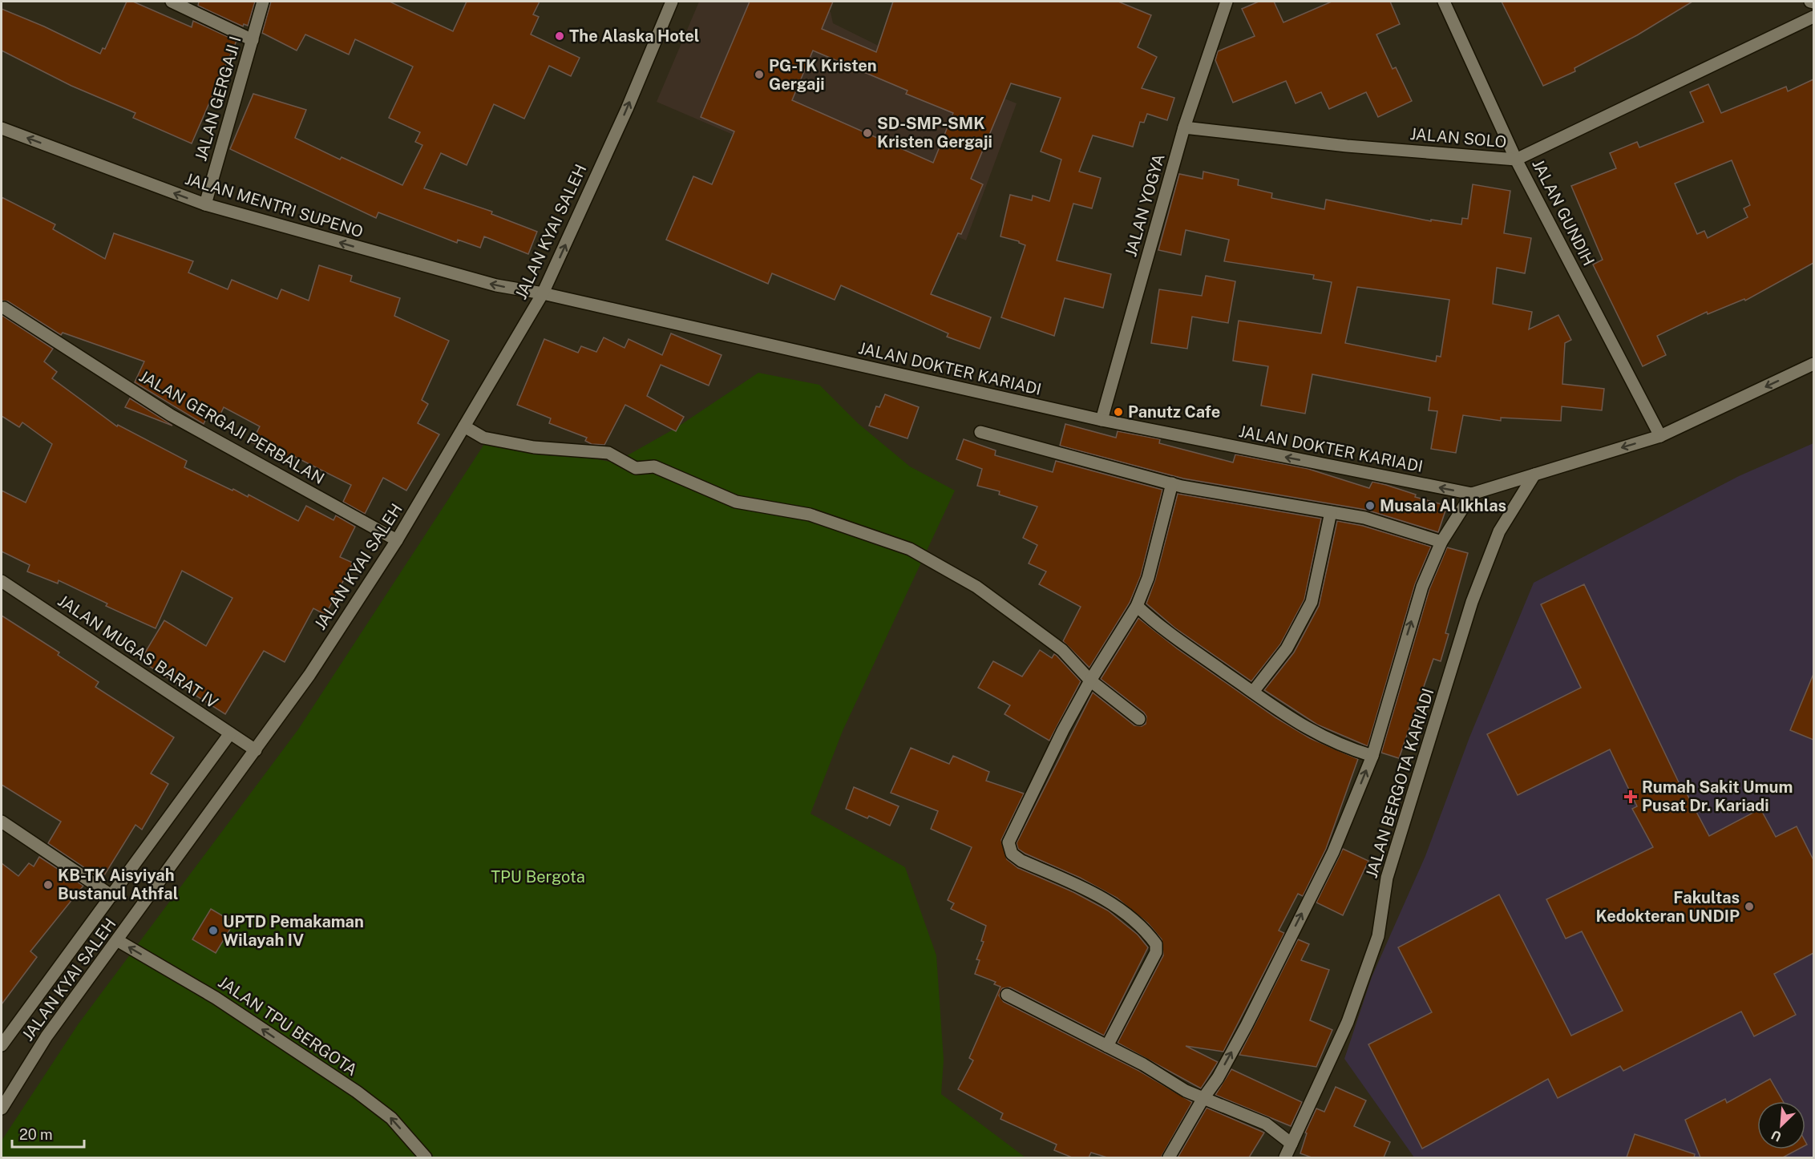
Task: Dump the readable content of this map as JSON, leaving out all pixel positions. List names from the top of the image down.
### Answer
{
  "streets": {
    "street": [
      "JALAN GERGAJI I",
      "JALAN SOLO",
      "JALAN MENTRI SUPENO",
      "JALAN YOGYA",
      "JALAN GUNDIH",
      "JALAN KYAI SALEH",
      "JALAN DOKTER KARIADI",
      "JALAN GERGAJI PERBALAN",
      "JALAN MUGAS BARAT IV",
      "JALAN BERGOTA KARIADI",
      "JALAN TPU BERGOTA"
    ]
  },
  "crossings": [
    ["JALAN GERGAJI I", "JALAN MENTRI SUPENO"],
    ["JALAN SOLO", "JALAN YOGYA"],
    ["JALAN SOLO", "JALAN GUNDIH"],
    ["JALAN MENTRI SUPENO", "JALAN KYAI SALEH"],
    ["JALAN MENTRI SUPENO", "JALAN DOKTER KARIADI"],
    ["JALAN YOGYA", "JALAN DOKTER KARIADI"],
    ["JALAN GUNDIH", "JALAN DOKTER KARIADI"],
    ["JALAN KYAI SALEH", "JALAN DOKTER KARIADI"],
    ["JALAN KYAI SALEH", "JALAN GERGAJI PERBALAN"],
    ["JALAN KYAI SALEH", "JALAN MUGAS BARAT IV"],
    ["JALAN KYAI SALEH", "JALAN TPU BERGOTA"],
    ["JALAN DOKTER KARIADI", "JALAN BERGOTA KARIADI"]
  ],
  "one_way": ["JALAN MENTRI SUPENO", "JALAN TPU BERGOTA"],
  "parks": ["TPU Bergota"],
  "places": {
    "other": [
      "The Alaska Hotel",
      "PG-TK Kristen Gergaji",
      "SD-SMP-SMK Kristen Gergaji",
      "Panutz Cafe",
      "Musala Al Ikhlas",
      "KB-TK Aisyiyah Bustanul Athfal",
      "Fakultas Kedokteran UNDIP",
      "UPTD Pemakaman Wilayah IV"
    ],
    "health": ["Rumah Sakit Umum Pusat Dr. Kariadi"]
  },
  "scale_bar": "20 m",
  "north": "bottom left"
}
